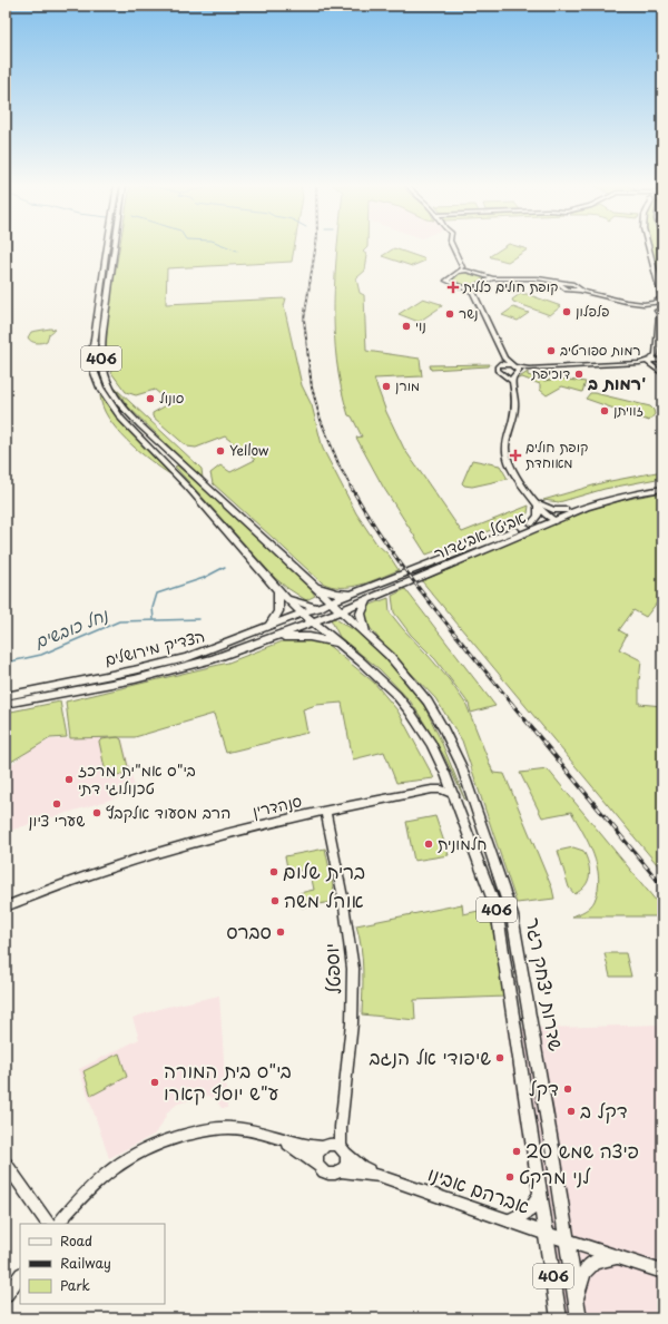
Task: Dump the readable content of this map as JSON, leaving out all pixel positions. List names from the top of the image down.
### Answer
{
  "streets": {
    "main road": [
      "406",
      "אביטל אביגדור",
      "הצדיק מירושלים",
      "שדרות יצחק רגר"
    ],
    "street": ["סנהדרין", "יוספטל", "אברהם אבינו"]
  },
  "crossings": [
    ["406", "אביטל אביגדור"],
    ["406", "הצדיק מירושלים"],
    ["406", "שדרות יצחק רגר"],
    ["אביטל אביגדור", "הצדיק מירושלים"],
    ["אביטל אביגדור", "שדרות יצחק רגר"],
    ["הצדיק מירושלים", "שדרות יצחק רגר"],
    ["סנהדרין", "יוספטל"],
    ["סנהדרין", "שדרות יצחק רגר"],
    ["יוספטל", "אברהם אבינו"],
    ["שדרות יצחק רגר", "אברהם אבינו"]
  ],
  "districts": ["רמות ב'"],
  "water": ["נחל כובשים"],
  "places": {
    "health": ["קופת חולים כללית", "קופת חולים מאוחדת"],
    "other": [
      "פלפלון",
      "נשר",
      "נוי",
      "רמות ספורטיב",
      "דוכיפת",
      "מורן",
      "סונול",
      "זוויתן",
      "Yellow",
      "בי\"ס אמ\"ית מרכז טכנולוגי דתי",
      "שערי ציון",
      "הרב מסעוד אלקבץ",
      "חלמונית",
      "ברית שלום",
      "אוהל משה",
      "סברס",
      "שיפודי אל הנגב",
      "בי\"ס בית המורה ע\"ש יוסף קארו",
      "דקל",
      "דקל ב",
      "פיצה שמש 20",
      "לני מרקט"
    ]
  },
  "legend": ["Road", "Railway", "Park"]
}
